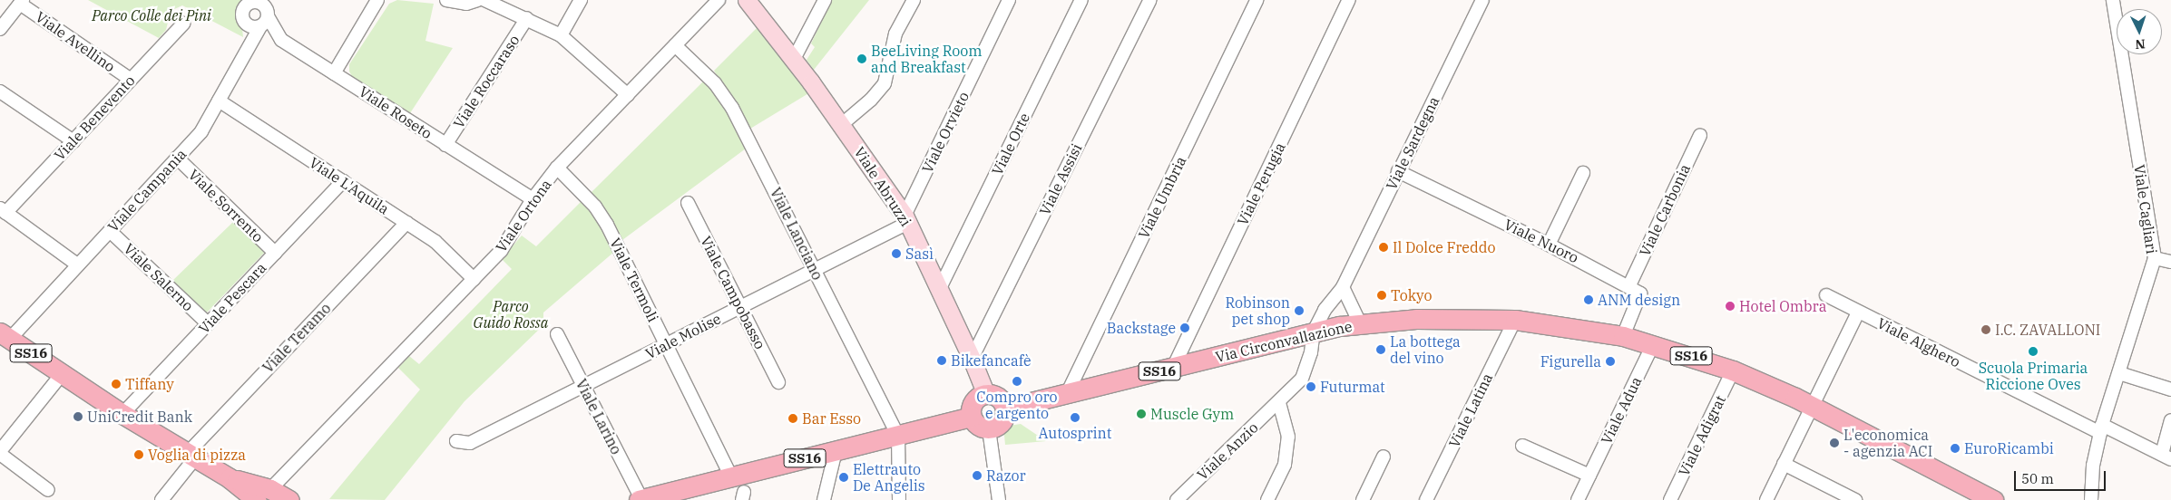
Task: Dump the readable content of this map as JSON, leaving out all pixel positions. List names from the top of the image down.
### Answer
{
  "streets": {
    "main road": ["Via Circonvallazione", "SS16"],
    "street": [
      "Viale Avellino",
      "Viale Roccaraso",
      "Viale Roseto",
      "Viale Benevento",
      "Viale Orvieto",
      "Viale Sardegna",
      "Viale Orte",
      "Viale Assisi",
      "Viale Perugia",
      "Viale L'Aquila",
      "Viale Abruzzi",
      "Viale Campania",
      "Viale Umbria",
      "Viale Sorrento",
      "Viale Cagliari",
      "Viale Carbonia",
      "Viale Ortona",
      "Viale Lanciano",
      "Viale Nuoro",
      "Viale Salerno",
      "Viale Termoli",
      "Viale Campobasso",
      "Viale Pescara",
      "Viale Molise",
      "Viale Teramo",
      "Viale Alghero",
      "Viale Latina",
      "Viale Adua",
      "Viale Larino",
      "Viale Adigrat",
      "Viale Anzio"
    ]
  },
  "crossings": [
    ["Viale Avellino", "Viale Benevento"],
    ["Viale Roccaraso", "Viale Roseto"],
    ["Viale Roseto", "Viale Campania"],
    ["Viale Roseto", "Viale Ortona"],
    ["Viale Orvieto", "Viale Abruzzi"],
    ["Viale Orvieto", "Viale Molise"],
    ["Viale Sardegna", "Viale Nuoro"],
    ["Viale Sardegna", "Via Circonvallazione"],
    ["Viale Sardegna", "Viale Anzio"],
    ["Viale Orte", "Viale Abruzzi"],
    ["Viale Assisi", "Viale Abruzzi"],
    ["Viale Perugia", "Via Circonvallazione"],
    ["Viale L'Aquila", "Viale Campania"],
    ["Viale L'Aquila", "Viale Ortona"],
    ["Viale L'Aquila", "Viale Pescara"],
    ["Viale L'Aquila", "Viale Teramo"],
    ["Viale Abruzzi", "Viale Molise"],
    ["Viale Abruzzi", "Via Circonvallazione"],
    ["Viale Abruzzi", "SS16"],
    ["Viale Campania", "Viale Sorrento"],
    ["Viale Campania", "Viale Salerno"],
    ["Viale Campania", "SS16"],
    ["Viale Umbria", "Via Circonvallazione"],
    ["Viale Sorrento", "Viale Pescara"],
    ["Viale Cagliari", "Viale Alghero"],
    ["Viale Carbonia", "Viale Nuoro"],
    ["Viale Ortona", "Viale Lanciano"],
    ["Viale Ortona", "Viale Termoli"],
    ["Viale Ortona", "SS16"],
    ["Viale Lanciano", "Viale Molise"],
    ["Viale Lanciano", "SS16"],
    ["Viale Salerno", "Viale Pescara"],
    ["Viale Termoli", "Viale Molise"],
    ["Viale Termoli", "SS16"],
    ["Viale Campobasso", "Viale Molise"],
    ["Viale Pescara", "SS16"],
    ["Viale Molise", "Viale Larino"],
    ["Viale Teramo", "SS16"],
    ["Via Circonvallazione", "Viale Alghero"],
    ["Via Circonvallazione", "SS16"],
    ["Via Circonvallazione", "Viale Latina"],
    ["Via Circonvallazione", "Viale Adua"],
    ["Via Circonvallazione", "Viale Adigrat"],
    ["Via Circonvallazione", "Viale Anzio"],
    ["SS16", "Viale Larino"]
  ],
  "parks": ["Parco Colle dei Pini", "Parco Guido Rossa"],
  "places": [
    "BeeLiving Room and Breakfast",
    "Il Dolce Freddo",
    "Sasì",
    "Tokyo",
    "ANM design",
    "Hotel Ombra",
    "Robinson pet shop",
    "Backstage",
    "I.C. ZAVALLONI",
    "La bottega del vino",
    "Scuola Primaria Riccione Oves",
    "Bikefancafè",
    "Figurella",
    "Compro oro e argento",
    "Tiffany",
    "Futurmat",
    "Muscle Gym",
    "UniCredit Bank",
    "Autosprint",
    "Bar Esso",
    "L'economica - agenzia ACI",
    "EuroRicambi",
    "Voglia di pizza",
    "Razor",
    "Elettrauto De Angelis"
  ],
  "scale_bar": "50 m",
  "north": "bottom"
}
